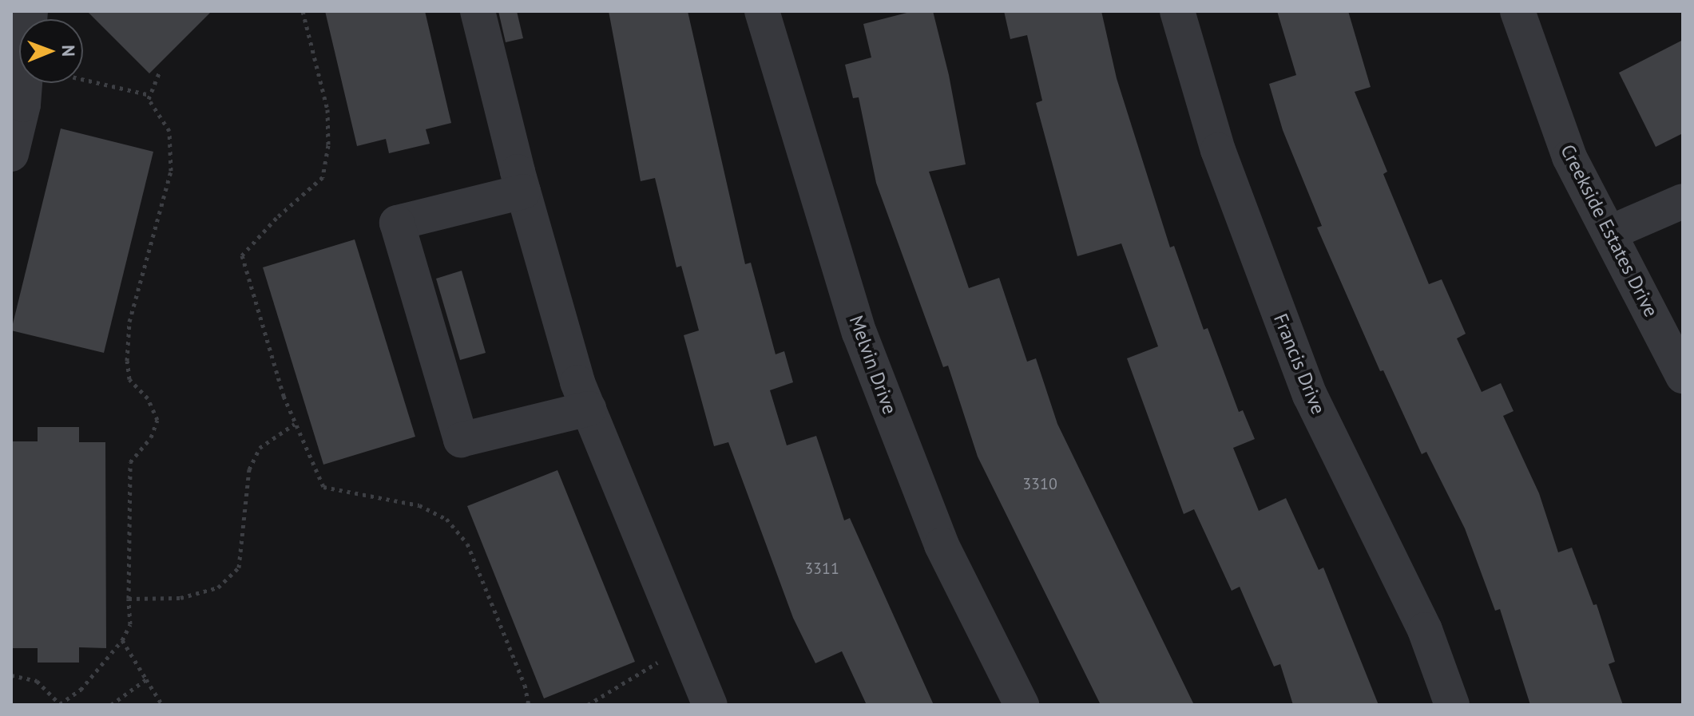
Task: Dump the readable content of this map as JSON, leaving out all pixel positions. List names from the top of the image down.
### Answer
{
  "streets": {
    "street": ["Creekside Estates Drive", "Francis Drive", "Melvin Drive"]
  },
  "house_numbers": ["3310", "3311"],
  "north": "right"
}
